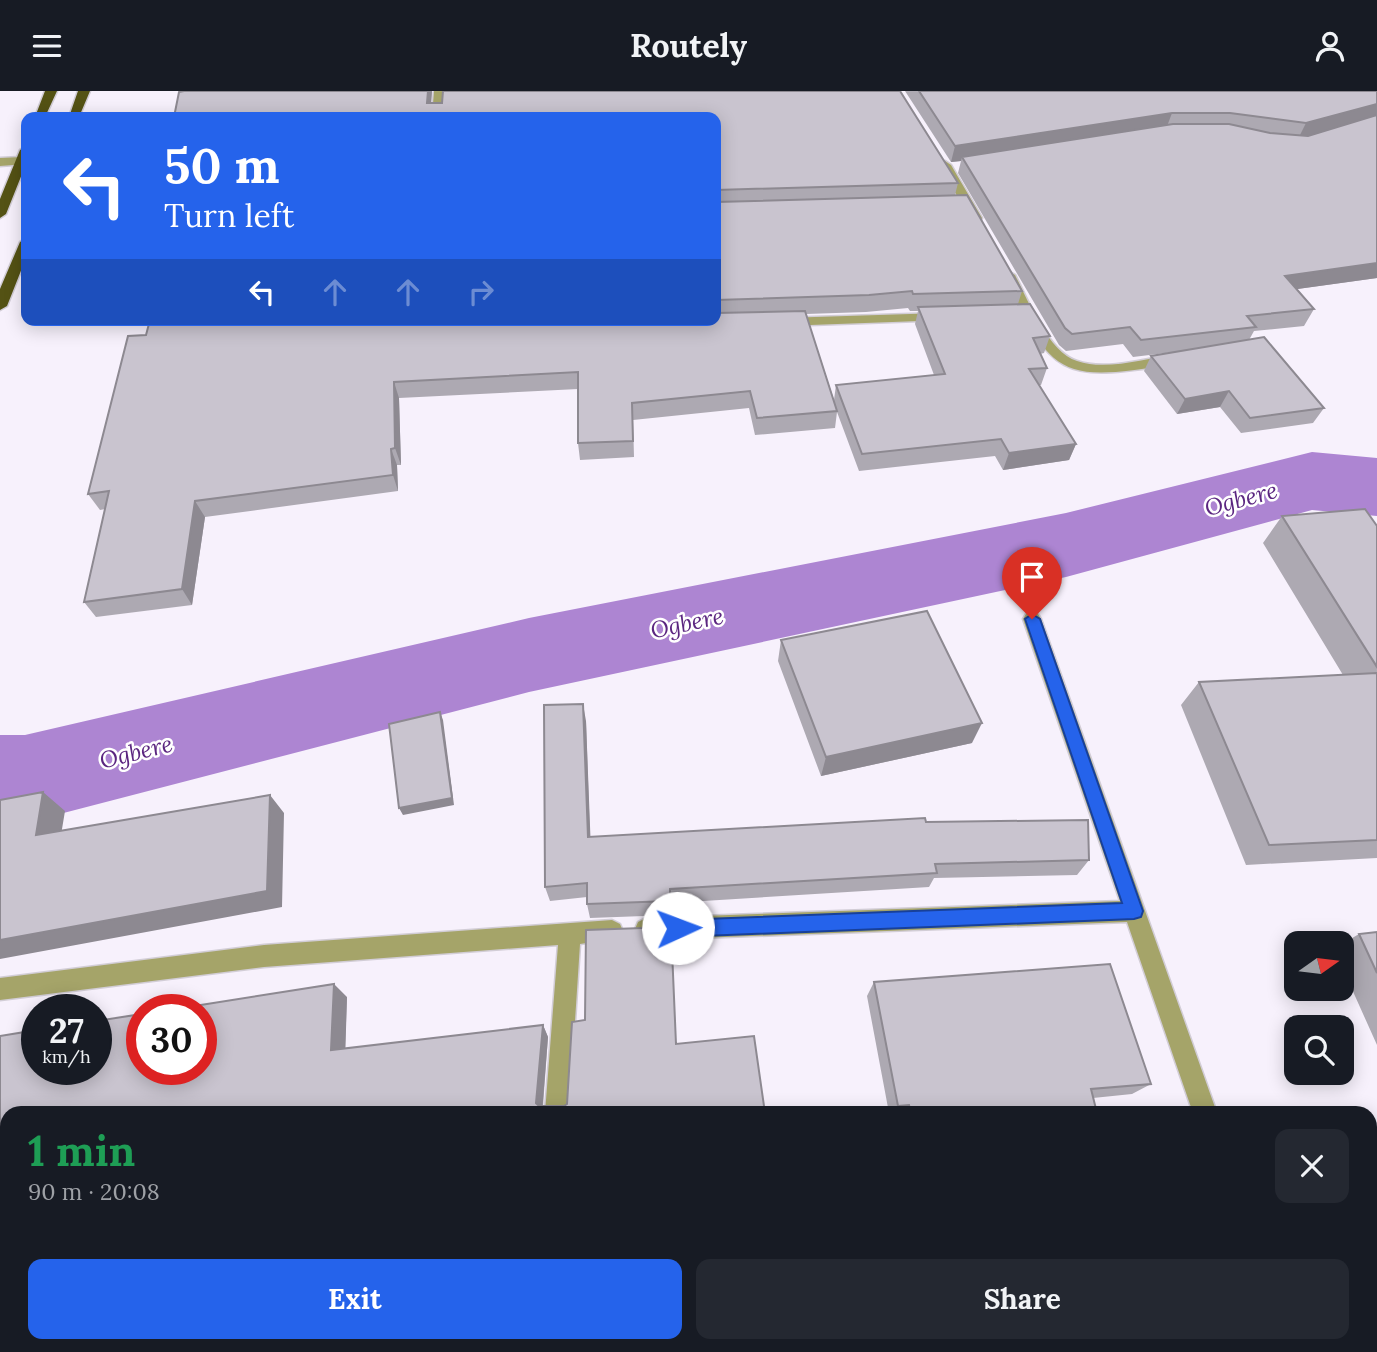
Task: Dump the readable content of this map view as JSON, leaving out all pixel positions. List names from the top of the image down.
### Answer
{
  "water": ["Ogbere"],
  "north": "right",
  "page": {
    "header": "Routely",
    "turn": ["50 m", "Turn left"],
    "speed": "27 km/h",
    "limit": "30",
    "heading": ["1 min", "90 m · 20:08"],
    "buttons": ["Exit", "Share"]
  }
}
